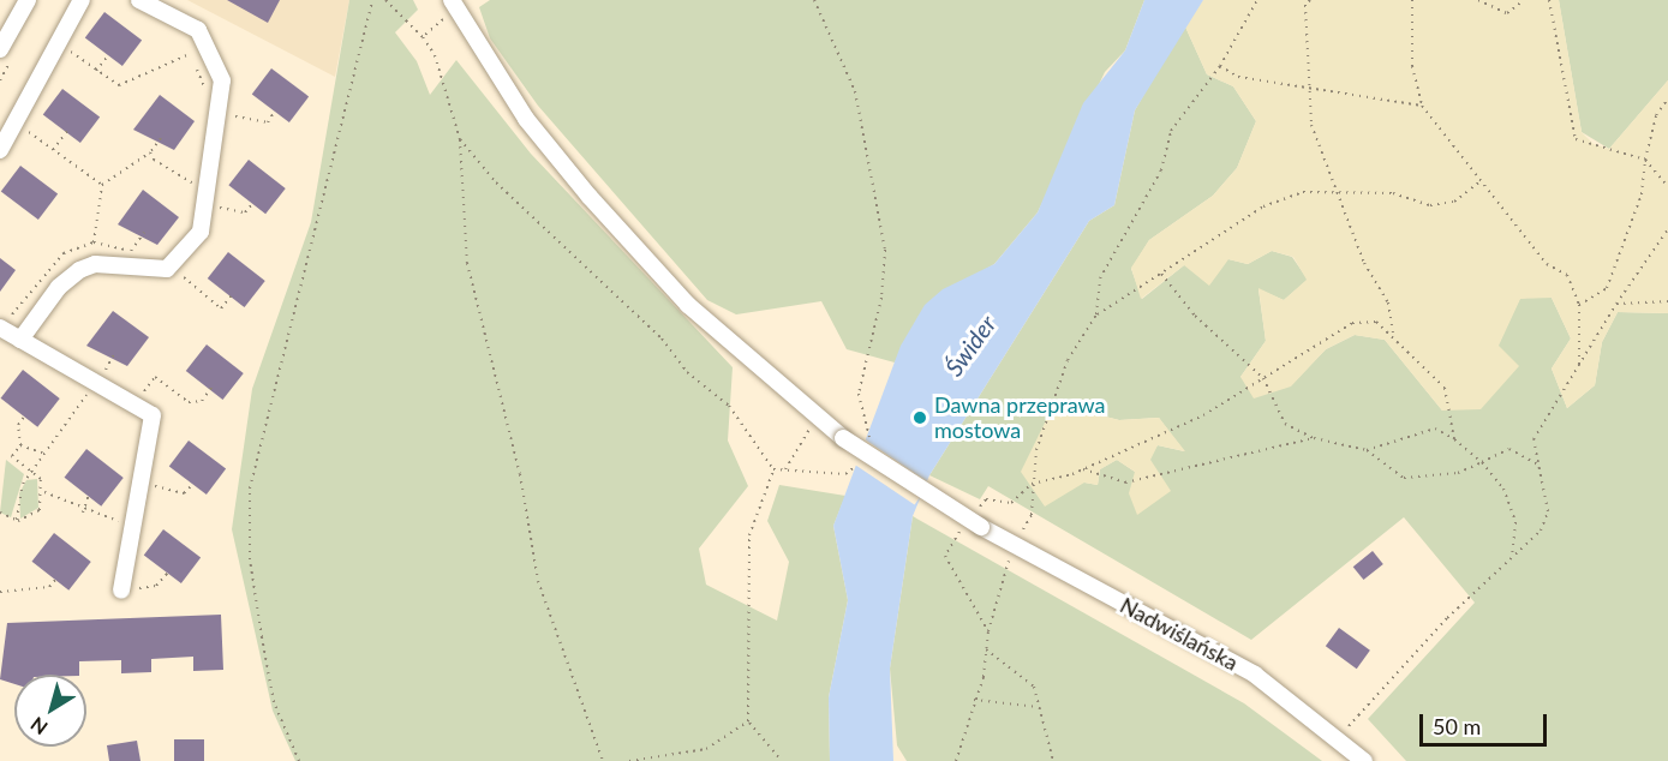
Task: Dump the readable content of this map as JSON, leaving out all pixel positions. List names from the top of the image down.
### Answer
{
  "streets": {
    "street": ["Nadwiślańska"]
  },
  "water": ["Świder"],
  "places": ["Dawna przeprawa mostowa"],
  "scale_bar": "50 m",
  "north": "bottom left"
}
